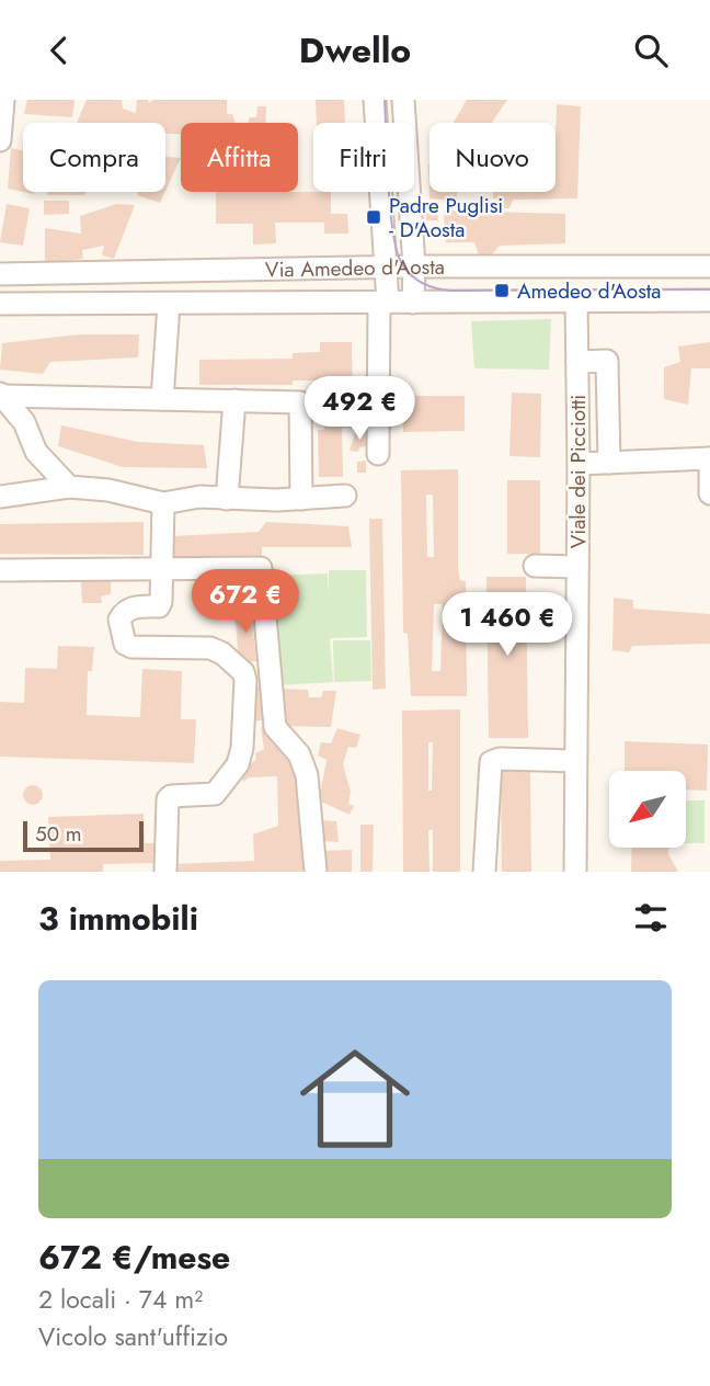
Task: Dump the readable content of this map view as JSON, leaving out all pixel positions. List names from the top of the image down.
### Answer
{
  "streets": {
    "street": ["Via Amedeo d'Aosta", "Viale dei Picciotti"]
  },
  "crossings": [
    ["Via Amedeo d'Aosta", "Viale dei Picciotti"]
  ],
  "places": {
    "transit": ["Padre Puglisi - D'Aosta", "Amedeo d'Aosta"]
  },
  "scale_bar": "50 m",
  "north": "bottom left",
  "page": {
    "header": "Dwello",
    "chip": [
      "Compra",
      "Affitta",
      "Filtri",
      "Nuovo"
    ],
    "price": ["492 €", "672 €", "1 460 €"],
    "scale": "50 m",
    "heading": "3 immobili",
    "list": [
      {
        "name": "672 €/mese",
        "note": "2 locali · 74 m² · Vicolo sant'uffizio"
      }
    ]
  }
}
